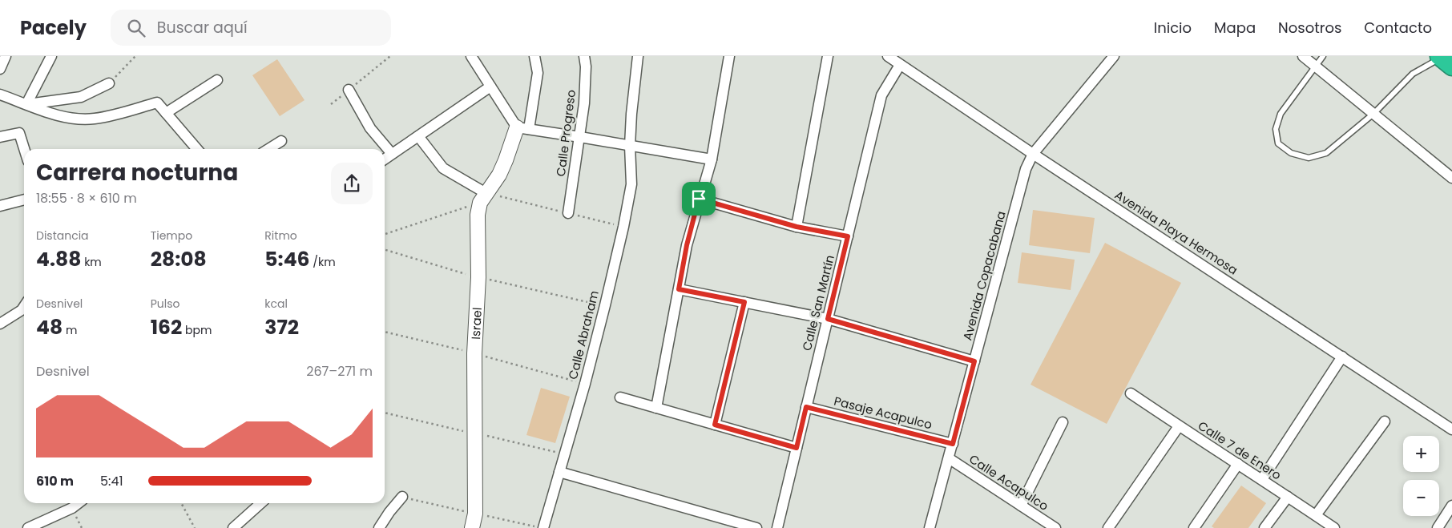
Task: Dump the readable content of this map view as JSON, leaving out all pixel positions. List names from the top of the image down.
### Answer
{
  "streets": {
    "street": [
      "Calle Progreso",
      "Avenida Playa Hermosa",
      "Avenida Copacabana",
      "Calle San Martín",
      "Israel",
      "Calle Abraham",
      "Pasaje Acapulco",
      "Calle 7 de Enero",
      "Calle Acapulco"
    ]
  },
  "crossings": [
    ["Avenida Playa Hermosa", "Avenida Copacabana"],
    ["Avenida Playa Hermosa", "Calle San Martín"],
    ["Avenida Copacabana", "Pasaje Acapulco"],
    ["Avenida Copacabana", "Calle Acapulco"],
    ["Calle San Martín", "Pasaje Acapulco"]
  ],
  "page": {
    "header": "Pacely",
    "search": "Buscar aquí",
    "nav": [
      "Inicio",
      "Mapa",
      "Nosotros",
      "Contacto"
    ],
    "heading": ["Carrera nocturna", "18:55 · 8 × 610 m"],
    "stats": [
      ["Distancia", "4.88 km"],
      ["Tiempo", "28:08"],
      ["Ritmo", "5:46 /km"],
      ["Desnivel", "48 m"],
      ["Pulso", "162 bpm"],
      ["kcal", "372"]
    ],
    "chart": ["Desnivel", "267–271 m"],
    "map_buttons": ["+", "−"],
    "list": [
      {
        "name": "610 m",
        "note": "5:41"
      }
    ]
  }
}
